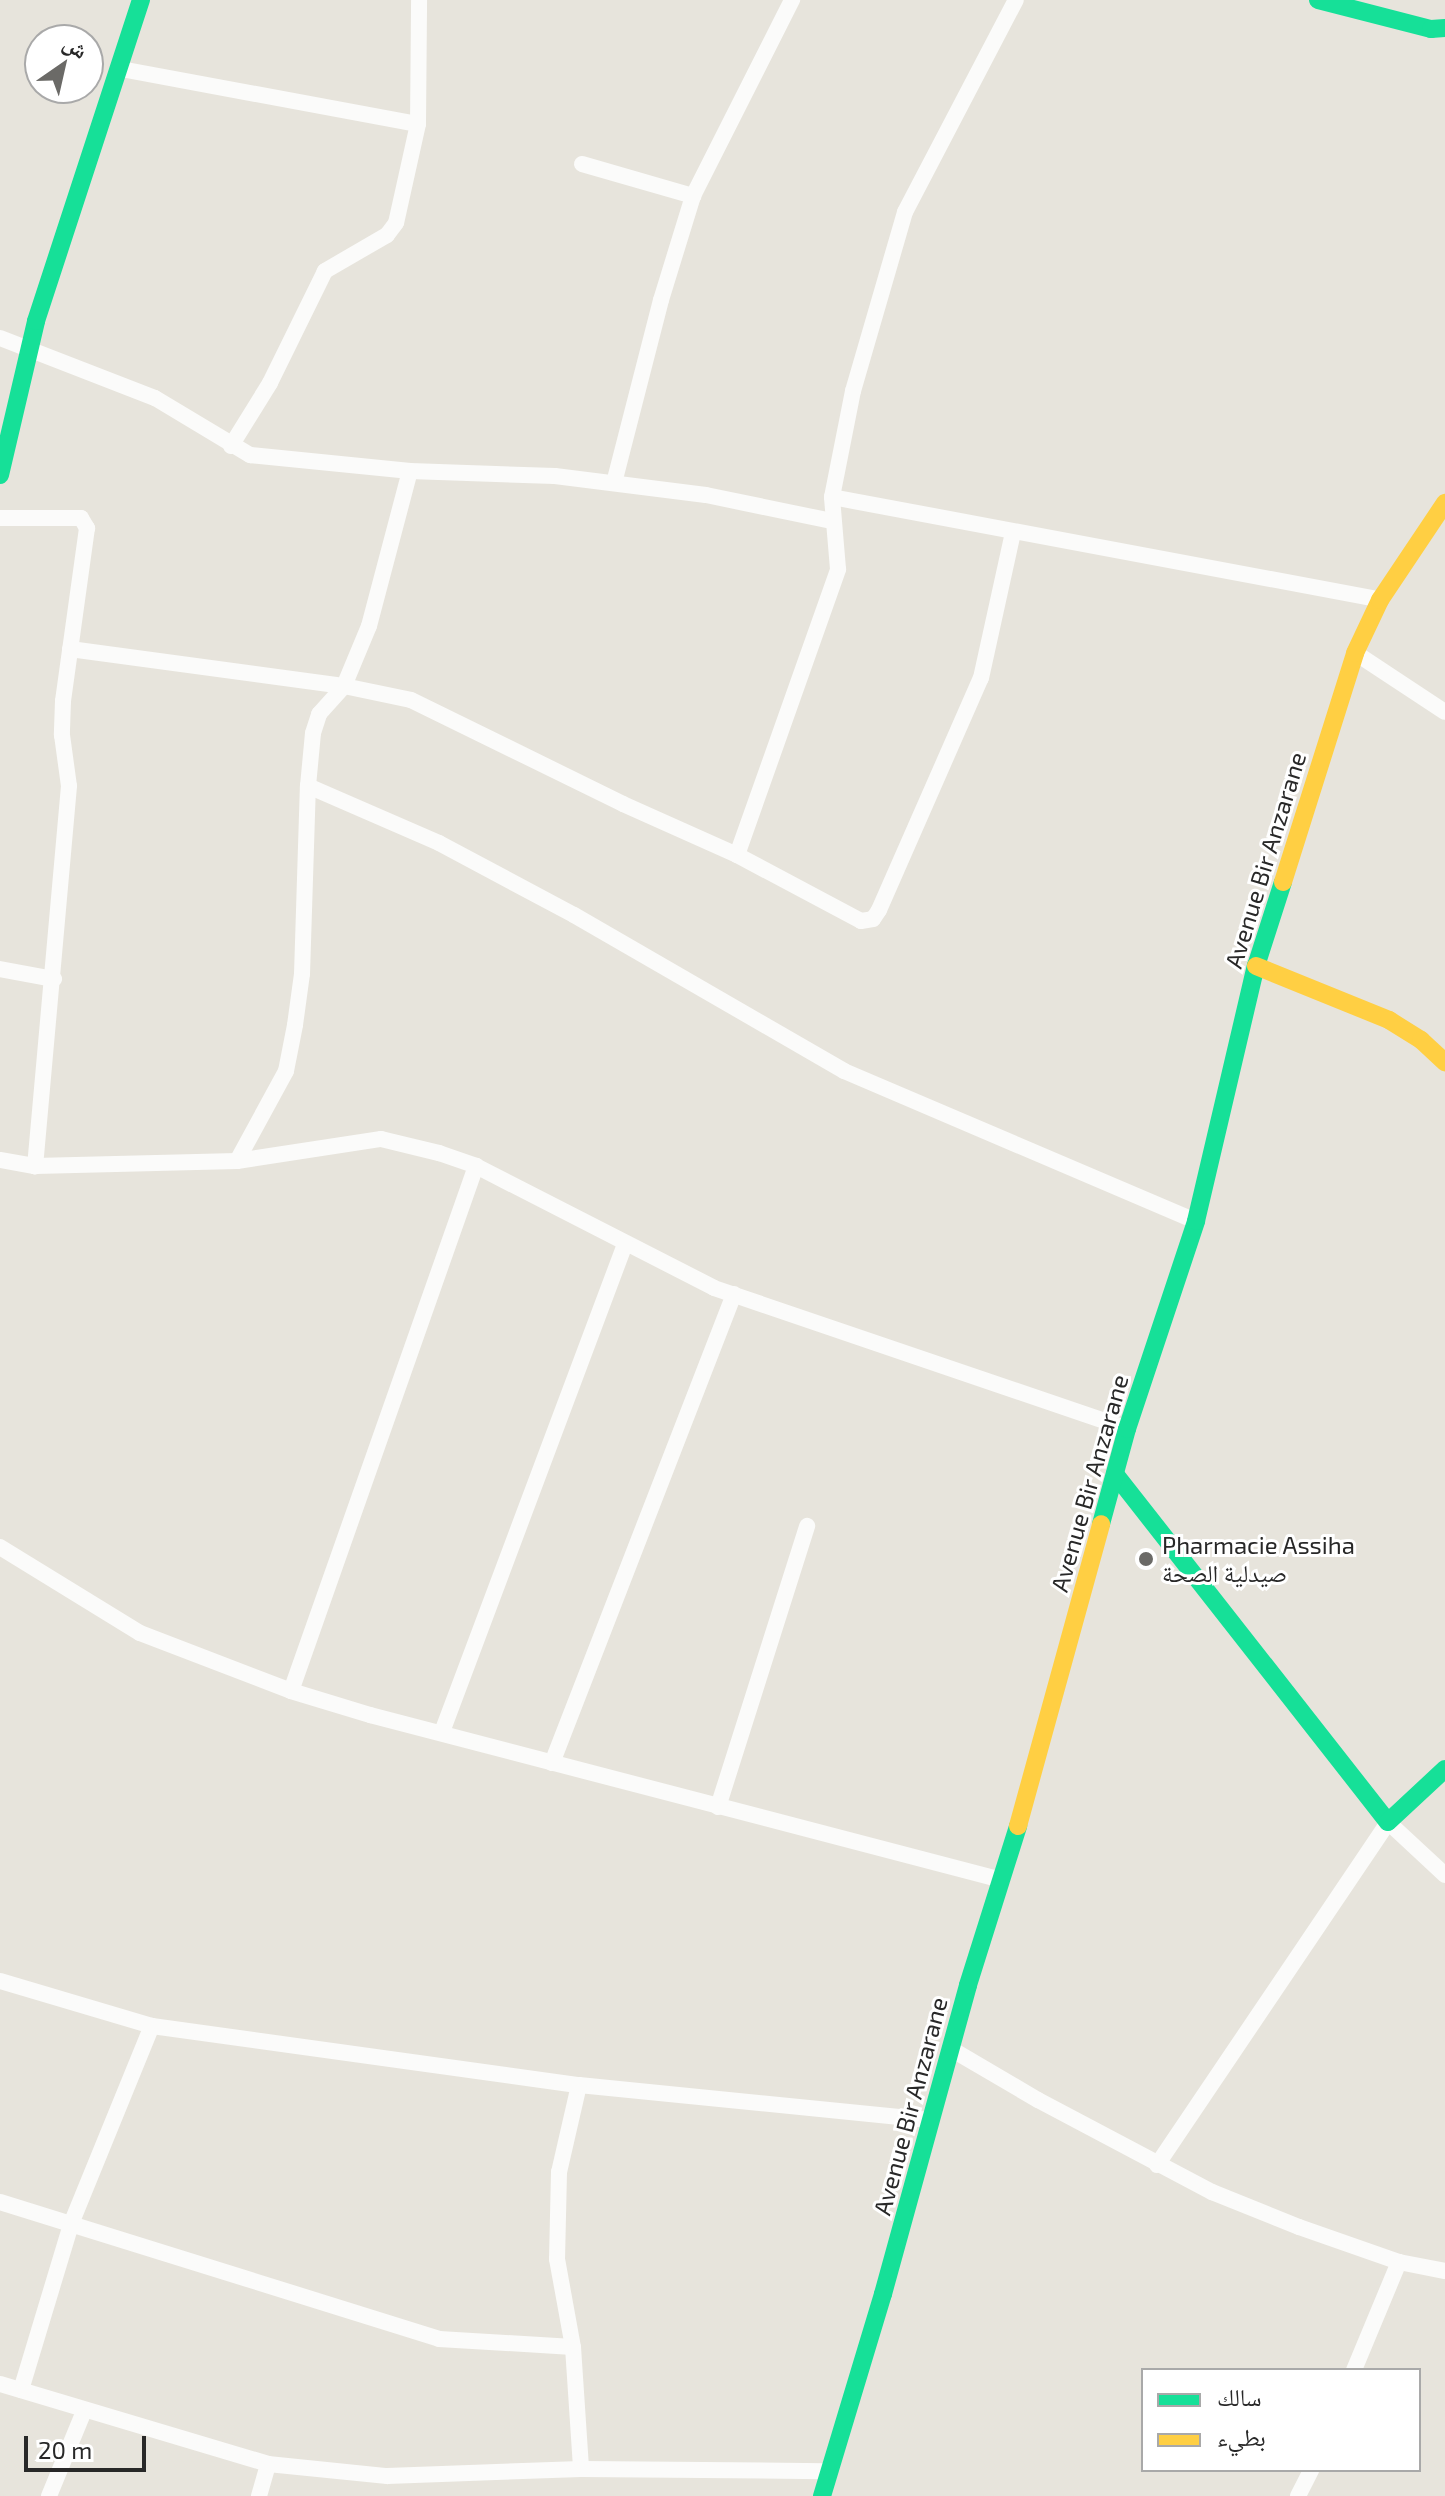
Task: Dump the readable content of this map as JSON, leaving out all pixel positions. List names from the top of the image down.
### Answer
{
  "streets": {
    "street": ["Avenue Bir Anzarane"]
  },
  "places": ["Pharmacie Assiha صيدلية الصحة"],
  "legend": ["سالك", "بطيء"],
  "scale_bar": "20 m",
  "north": "top right"
}
